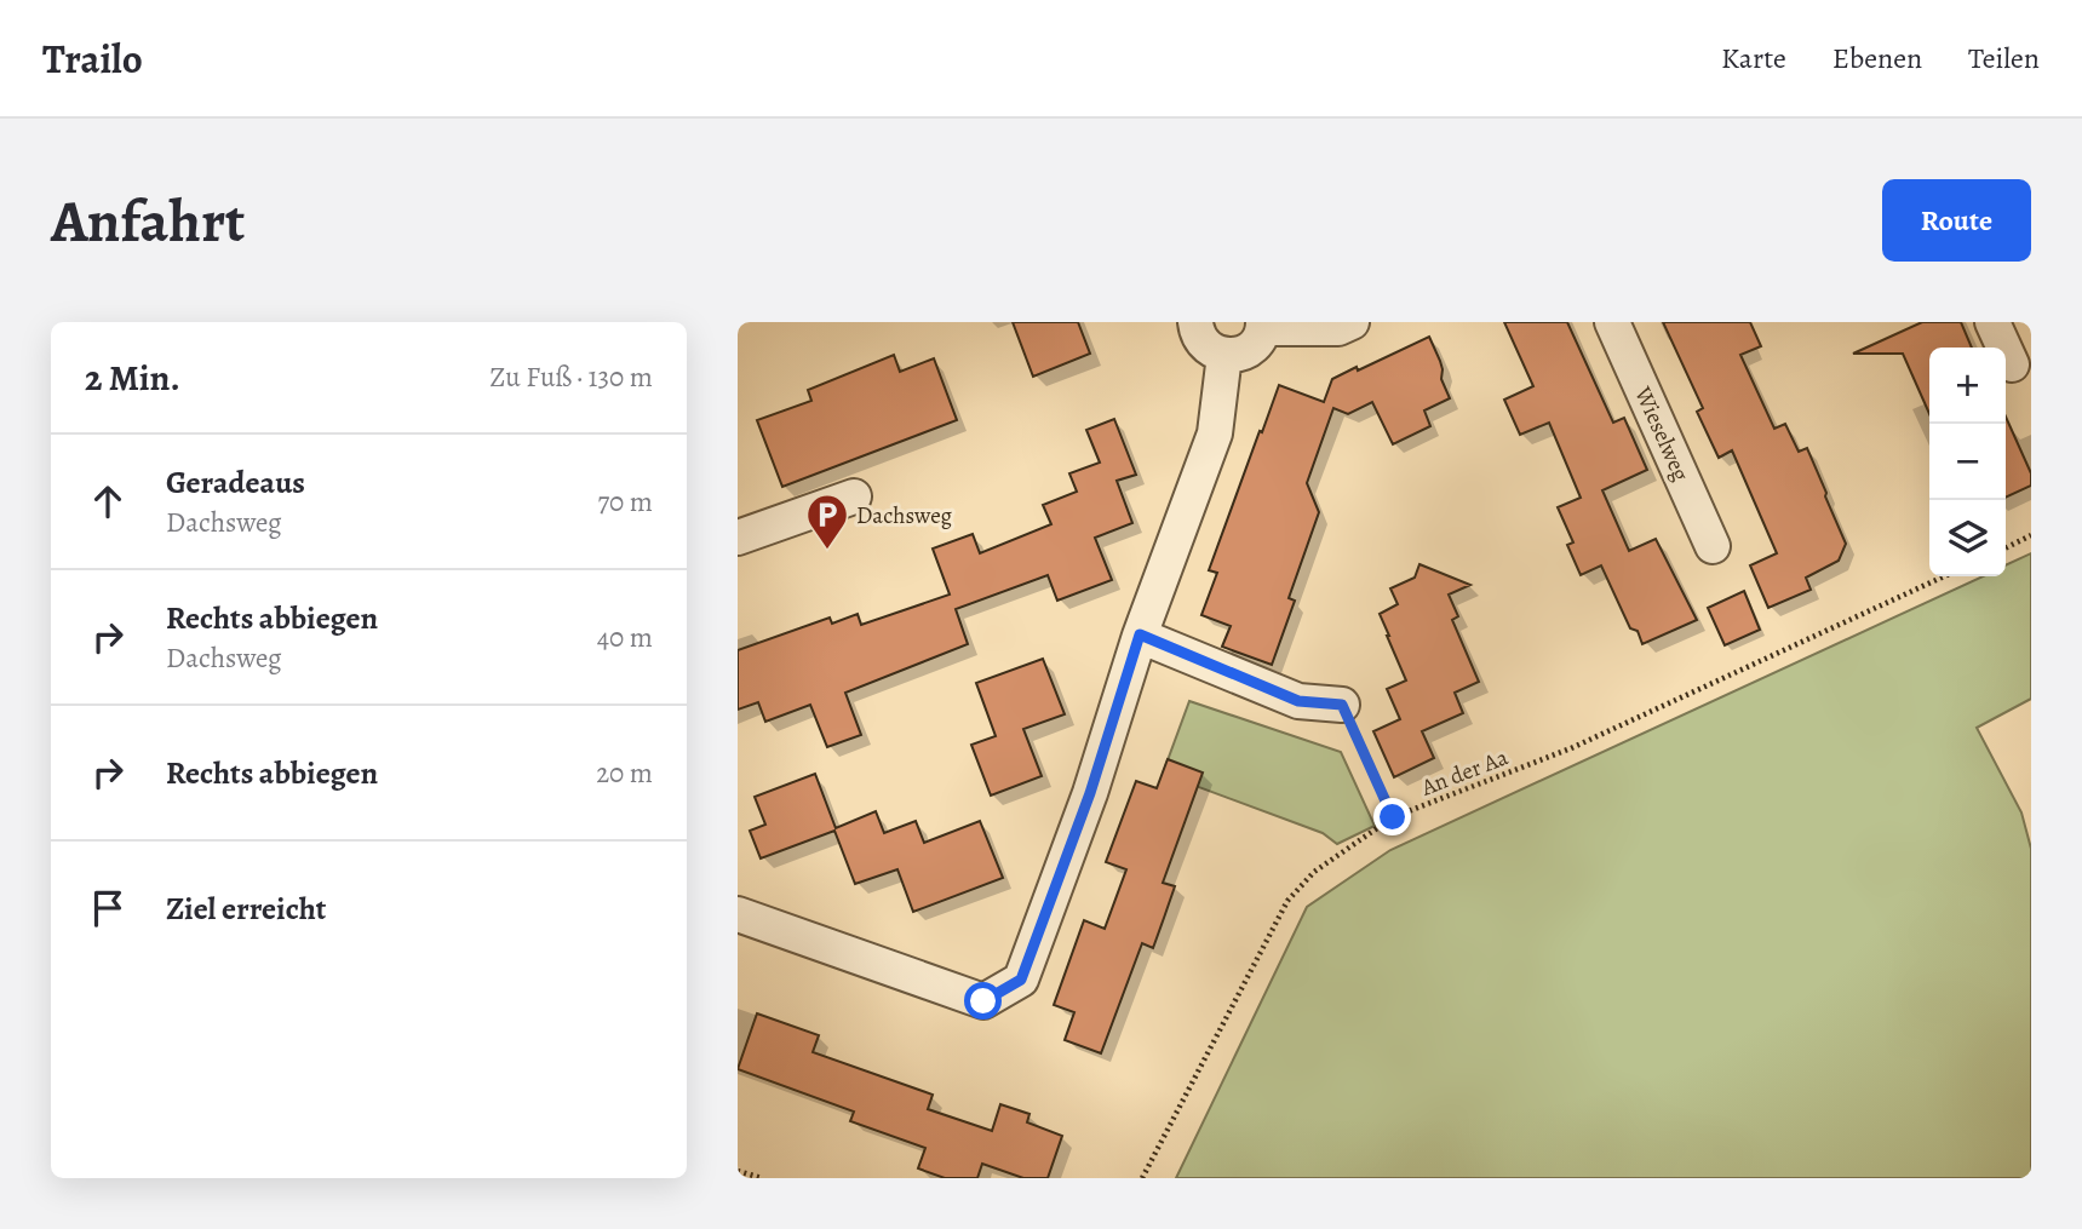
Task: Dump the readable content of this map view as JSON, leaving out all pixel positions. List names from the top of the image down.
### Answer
{
  "streets": {
    "street": ["Wieselweg"],
    "path": ["An der Aa"]
  },
  "places": {
    "parking": ["Dachsweg"]
  },
  "page": {
    "header": "Trailo",
    "nav": ["Karte", "Ebenen", "Teilen"],
    "buttons": "Route",
    "title": "Anfahrt",
    "heading": ["2 Min.", "Zu Fuß · 130 m"],
    "map_buttons": ["+", "−"],
    "list": [
      ["Geradeaus", "Dachsweg", "70 m"],
      ["Rechts abbiegen", "Dachsweg", "40 m"],
      ["Rechts abbiegen", "20 m"],
      "Ziel erreicht"
    ]
  }
}
